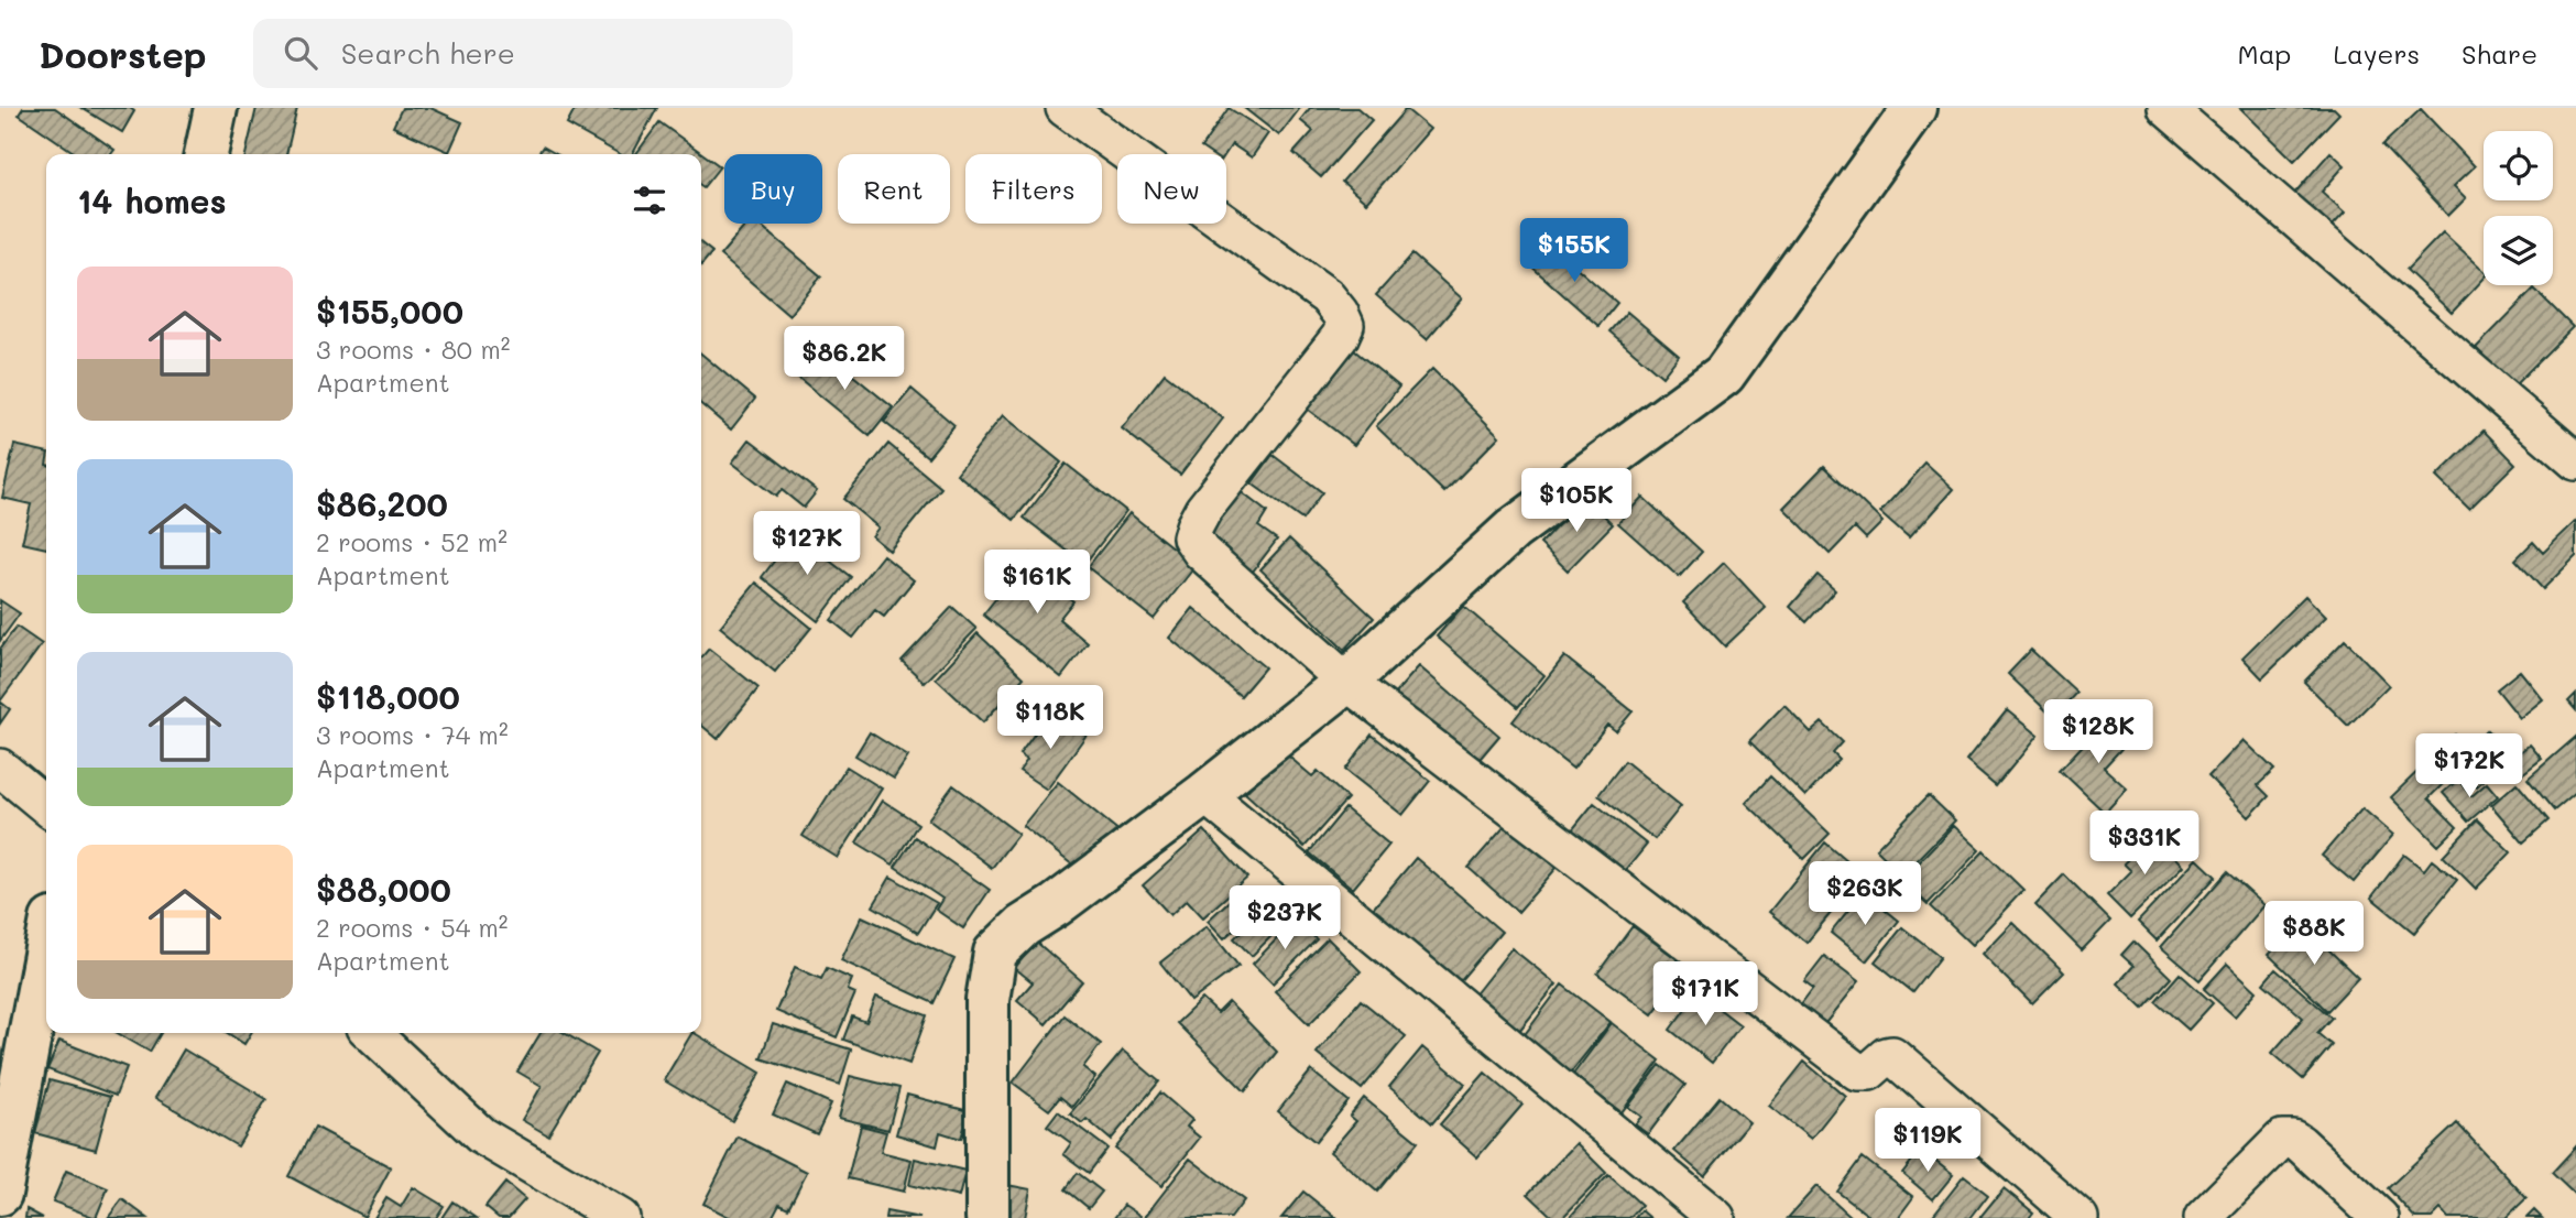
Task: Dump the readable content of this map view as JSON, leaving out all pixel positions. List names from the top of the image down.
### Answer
{
  "page": {
    "header": "Doorstep",
    "search": "Search here",
    "nav": ["Map", "Layers", "Share"],
    "chip": [
      "Buy",
      "Rent",
      "Filters",
      "New"
    ],
    "heading": "14 homes",
    "price": [
      "$155K",
      "$86.2K",
      "$105K",
      "$127K",
      "$161K",
      "$118K",
      "$128K",
      "$172K",
      "$331K",
      "$263K",
      "$237K",
      "$88K",
      "$171K",
      "$119K"
    ],
    "list": [
      {
        "name": "$155,000",
        "note": "3 rooms · 80 m² · Apartment"
      },
      {
        "name": "$86,200",
        "note": "2 rooms · 52 m² · Apartment"
      },
      {
        "name": "$118,000",
        "note": "3 rooms · 74 m² · Apartment"
      },
      {
        "name": "$88,000",
        "note": "2 rooms · 54 m² · Apartment"
      }
    ]
  }
}
